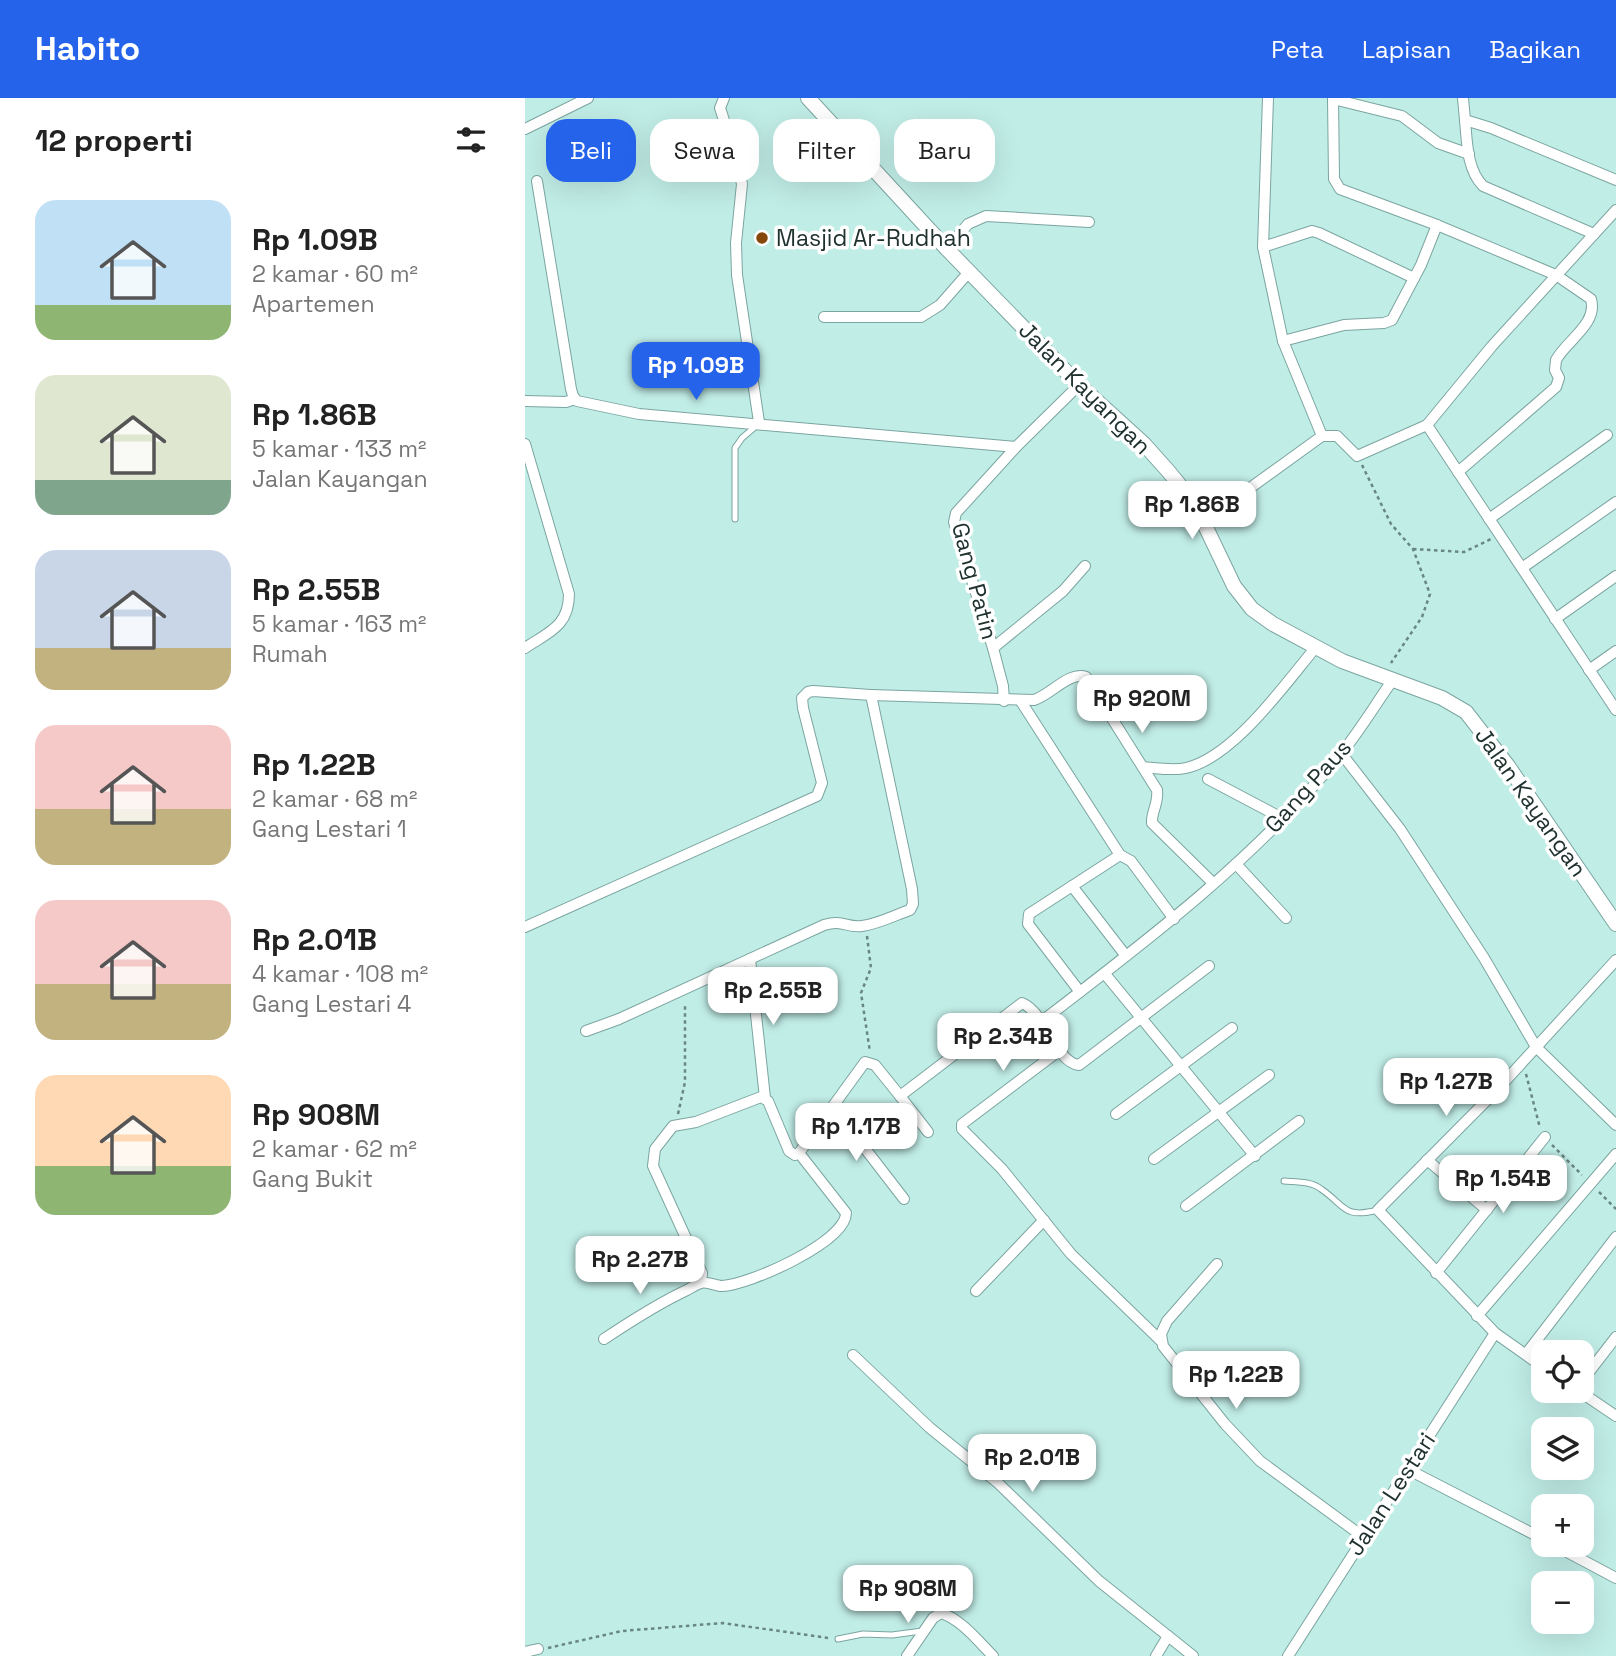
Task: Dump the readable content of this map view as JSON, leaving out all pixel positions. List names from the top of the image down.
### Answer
{
  "streets": {
    "street": [
      "Jalan Kayangan",
      "Gang Patin",
      "Gang Paus",
      "Jalan Lestari"
    ]
  },
  "crossings": [
    ["Jalan Kayangan", "Gang Patin"],
    ["Jalan Kayangan", "Gang Paus"]
  ],
  "places": ["Masjid Ar-Rudhah"],
  "page": {
    "header": "Habito",
    "nav": ["Peta", "Lapisan", "Bagikan"],
    "heading": "12 properti",
    "chip": [
      "Beli",
      "Sewa",
      "Filter",
      "Baru"
    ],
    "list": [
      {
        "name": "Rp 1.09B",
        "note": "2 kamar · 60 m² · Apartemen"
      },
      {
        "name": "Rp 1.86B",
        "note": "5 kamar · 133 m² · Jalan Kayangan"
      },
      {
        "name": "Rp 2.55B",
        "note": "5 kamar · 163 m² · Rumah"
      },
      {
        "name": "Rp 1.22B",
        "note": "2 kamar · 68 m² · Gang Lestari 1"
      },
      {
        "name": "Rp 2.01B",
        "note": "4 kamar · 108 m² · Gang Lestari 4"
      },
      {
        "name": "Rp 908M",
        "note": "2 kamar · 62 m² · Gang Bukit"
      }
    ],
    "price": [
      "Rp 1.09B",
      "Rp 1.86B",
      "Rp 920M",
      "Rp 2.55B",
      "Rp 2.34B",
      "Rp 1.27B",
      "Rp 1.17B",
      "Rp 1.54B",
      "Rp 2.27B",
      "Rp 1.22B",
      "Rp 2.01B",
      "Rp 908M"
    ],
    "map_buttons": ["+", "−"]
  }
}
